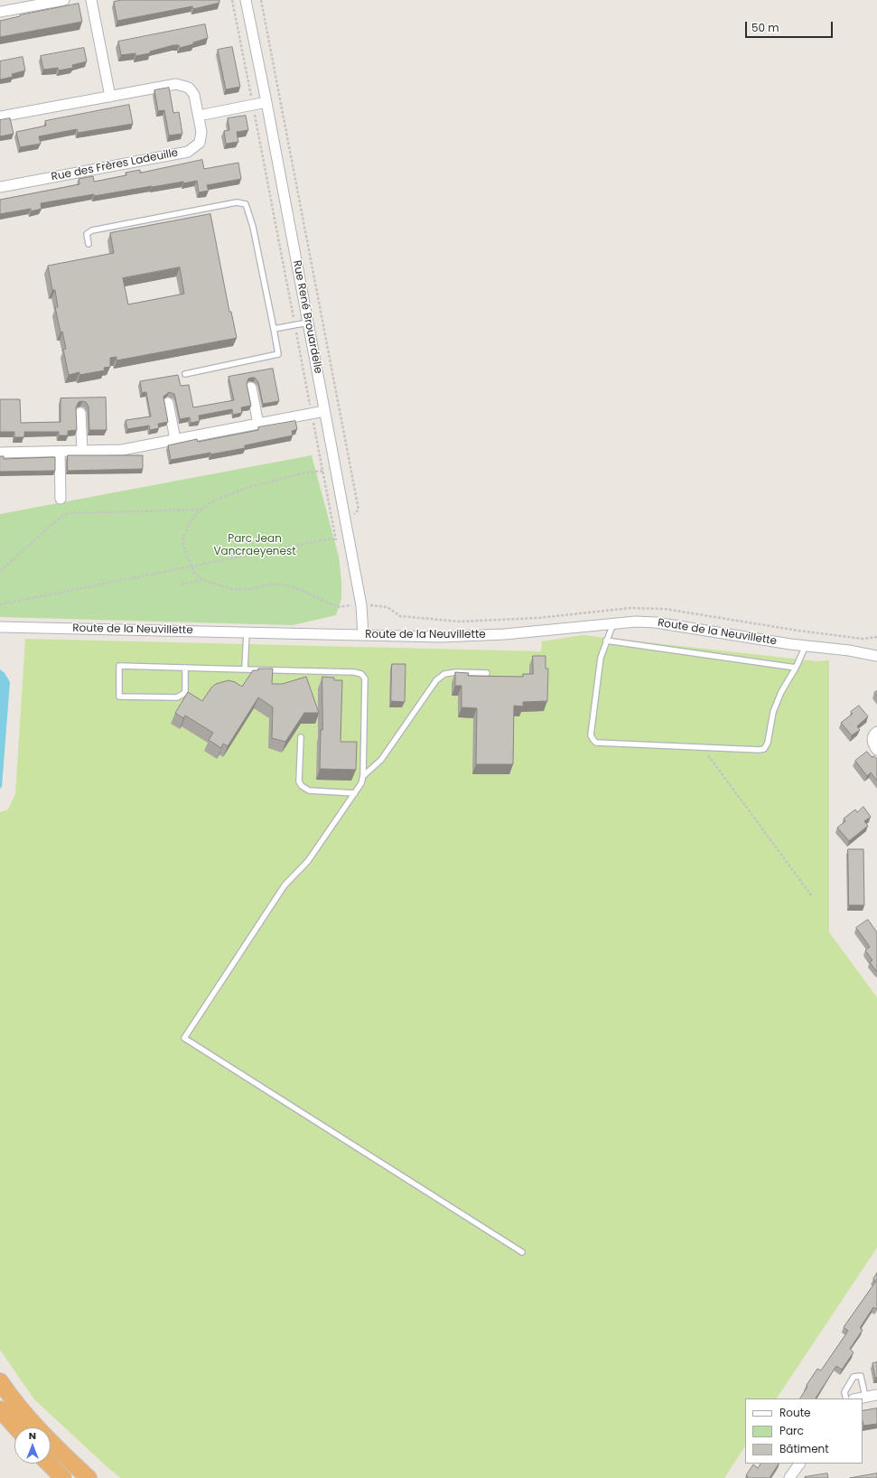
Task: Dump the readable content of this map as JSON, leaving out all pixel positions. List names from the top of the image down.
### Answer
{
  "streets": {
    "street": ["Rue des Frères Ladeuille", "Rue René Brouardelle", "Route de la Neuvillette"]
  },
  "crossings": [
    ["Rue René Brouardelle", "Route de la Neuvillette"]
  ],
  "parks": ["Parc Jean Vancraeyenest"],
  "legend": ["Route", "Parc", "Bâtiment"],
  "scale_bar": "50 m",
  "north": "top"
}
